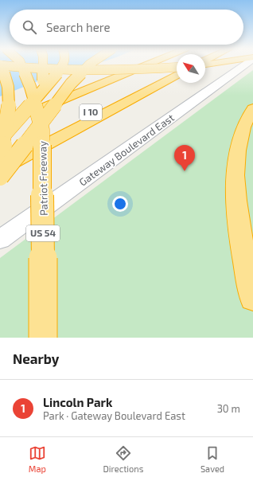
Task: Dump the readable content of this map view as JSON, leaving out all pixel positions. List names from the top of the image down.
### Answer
{
  "streets": {
    "highway": ["I 10", "Patriot Freeway", "US 54"],
    "main road": ["Gateway Boulevard East"]
  },
  "north": "top left",
  "page": {
    "search": "Search here",
    "pins": "1",
    "heading": "Nearby",
    "list": [
      {
        "mark": "1",
        "name": "Lincoln Park",
        "note": "Park · Gateway Boulevard East",
        "value": "30 m"
      }
    ],
    "nav": ["Map", "Directions", "Saved"]
  }
}
